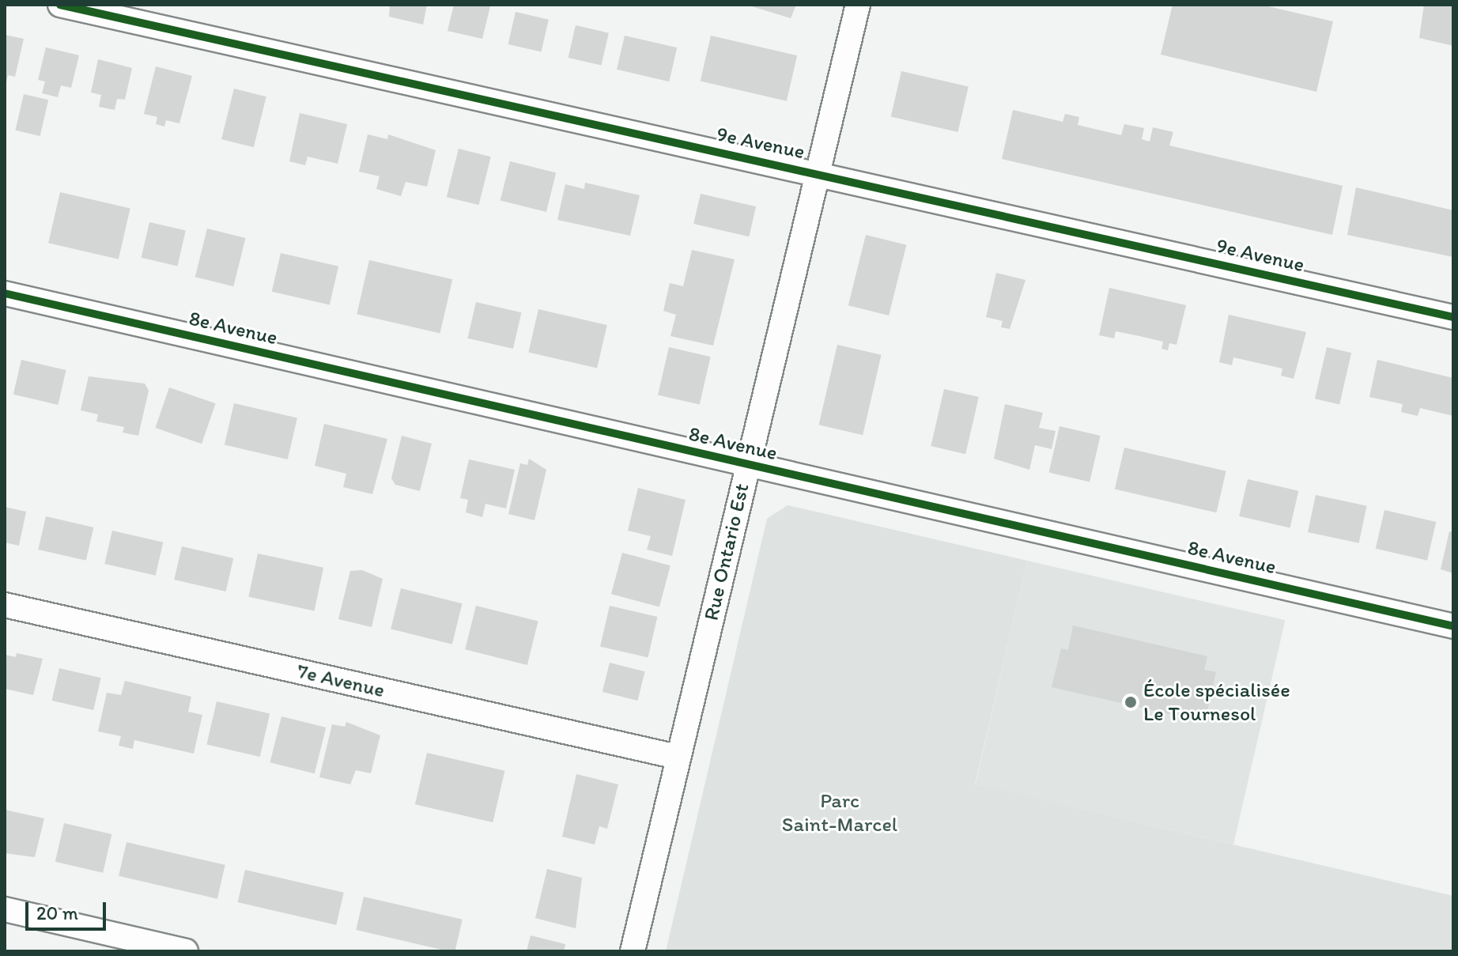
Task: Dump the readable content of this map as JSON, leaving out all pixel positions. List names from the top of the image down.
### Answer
{
  "streets": {
    "street": [
      "9e Avenue",
      "8e Avenue",
      "Rue Ontario Est",
      "7e Avenue"
    ]
  },
  "crossings": [
    ["9e Avenue", "Rue Ontario Est"],
    ["8e Avenue", "Rue Ontario Est"],
    ["Rue Ontario Est", "7e Avenue"]
  ],
  "parks": ["Parc Saint-Marcel"],
  "places": ["École spécialisée Le Tournesol"],
  "scale_bar": "20 m"
}
